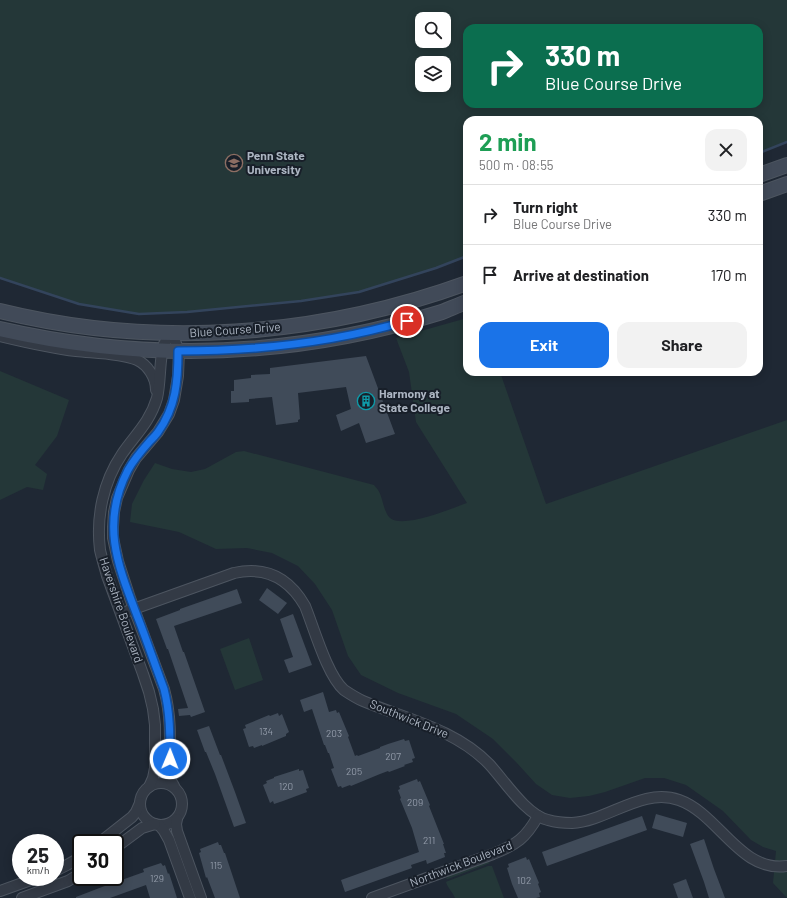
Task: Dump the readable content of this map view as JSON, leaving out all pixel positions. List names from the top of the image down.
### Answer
{
  "streets": {
    "main road": ["Blue Course Drive"],
    "street": ["Havershire Boulevard", "Southwick Drive", "Northwick Boulevard"]
  },
  "crossings": [
    ["Blue Course Drive", "Havershire Boulevard"],
    ["Havershire Boulevard", "Southwick Drive"],
    ["Southwick Drive", "Northwick Boulevard"]
  ],
  "places": {
    "school or university": ["Penn State University"],
    "building": ["Harmony at State College"]
  },
  "house_numbers": [
    "134",
    "203",
    "207",
    "205",
    "120",
    "209",
    "211",
    "115",
    "129",
    "102"
  ],
  "page": {
    "turn": ["330 m", "Blue Course Drive"],
    "heading": ["2 min", "500 m · 08:55"],
    "list": [
      {
        "name": "Turn right",
        "note": "Blue Course Drive",
        "value": "330 m"
      },
      {
        "name": "Arrive at destination",
        "value": "170 m"
      }
    ],
    "buttons": ["Exit", "Share"],
    "speed": "25 km/h",
    "limit": "30"
  }
}
